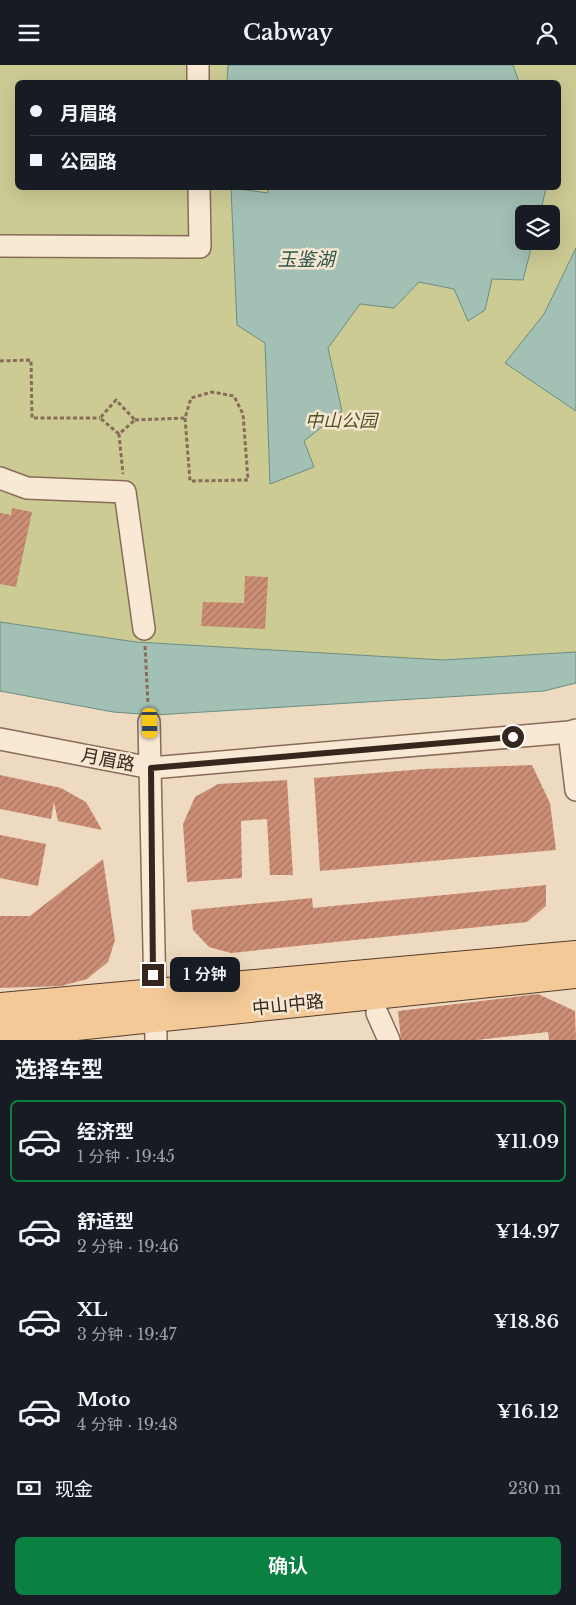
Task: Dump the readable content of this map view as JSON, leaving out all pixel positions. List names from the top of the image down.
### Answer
{
  "streets": {
    "main road": ["中山中路"],
    "street": ["月眉路"]
  },
  "water": ["玉鉴湖"],
  "parks": ["中山公园"],
  "page": {
    "header": "Cabway",
    "banner": ["月眉路", "公园路"],
    "bubble": "1 分钟",
    "heading": "选择车型",
    "list": [
      {
        "name": "经济型",
        "note": "1 分钟 · 19:45",
        "value": "¥11.09"
      },
      {
        "name": "舒适型",
        "note": "2 分钟 · 19:46",
        "value": "¥14.97"
      },
      {
        "name": "XL",
        "note": "3 分钟 · 19:47",
        "value": "¥18.86"
      },
      {
        "name": "Moto",
        "note": "4 分钟 · 19:48",
        "value": "¥16.12"
      }
    ],
    "pay": ["现金", "230 m"],
    "buttons": "确认"
  }
}
